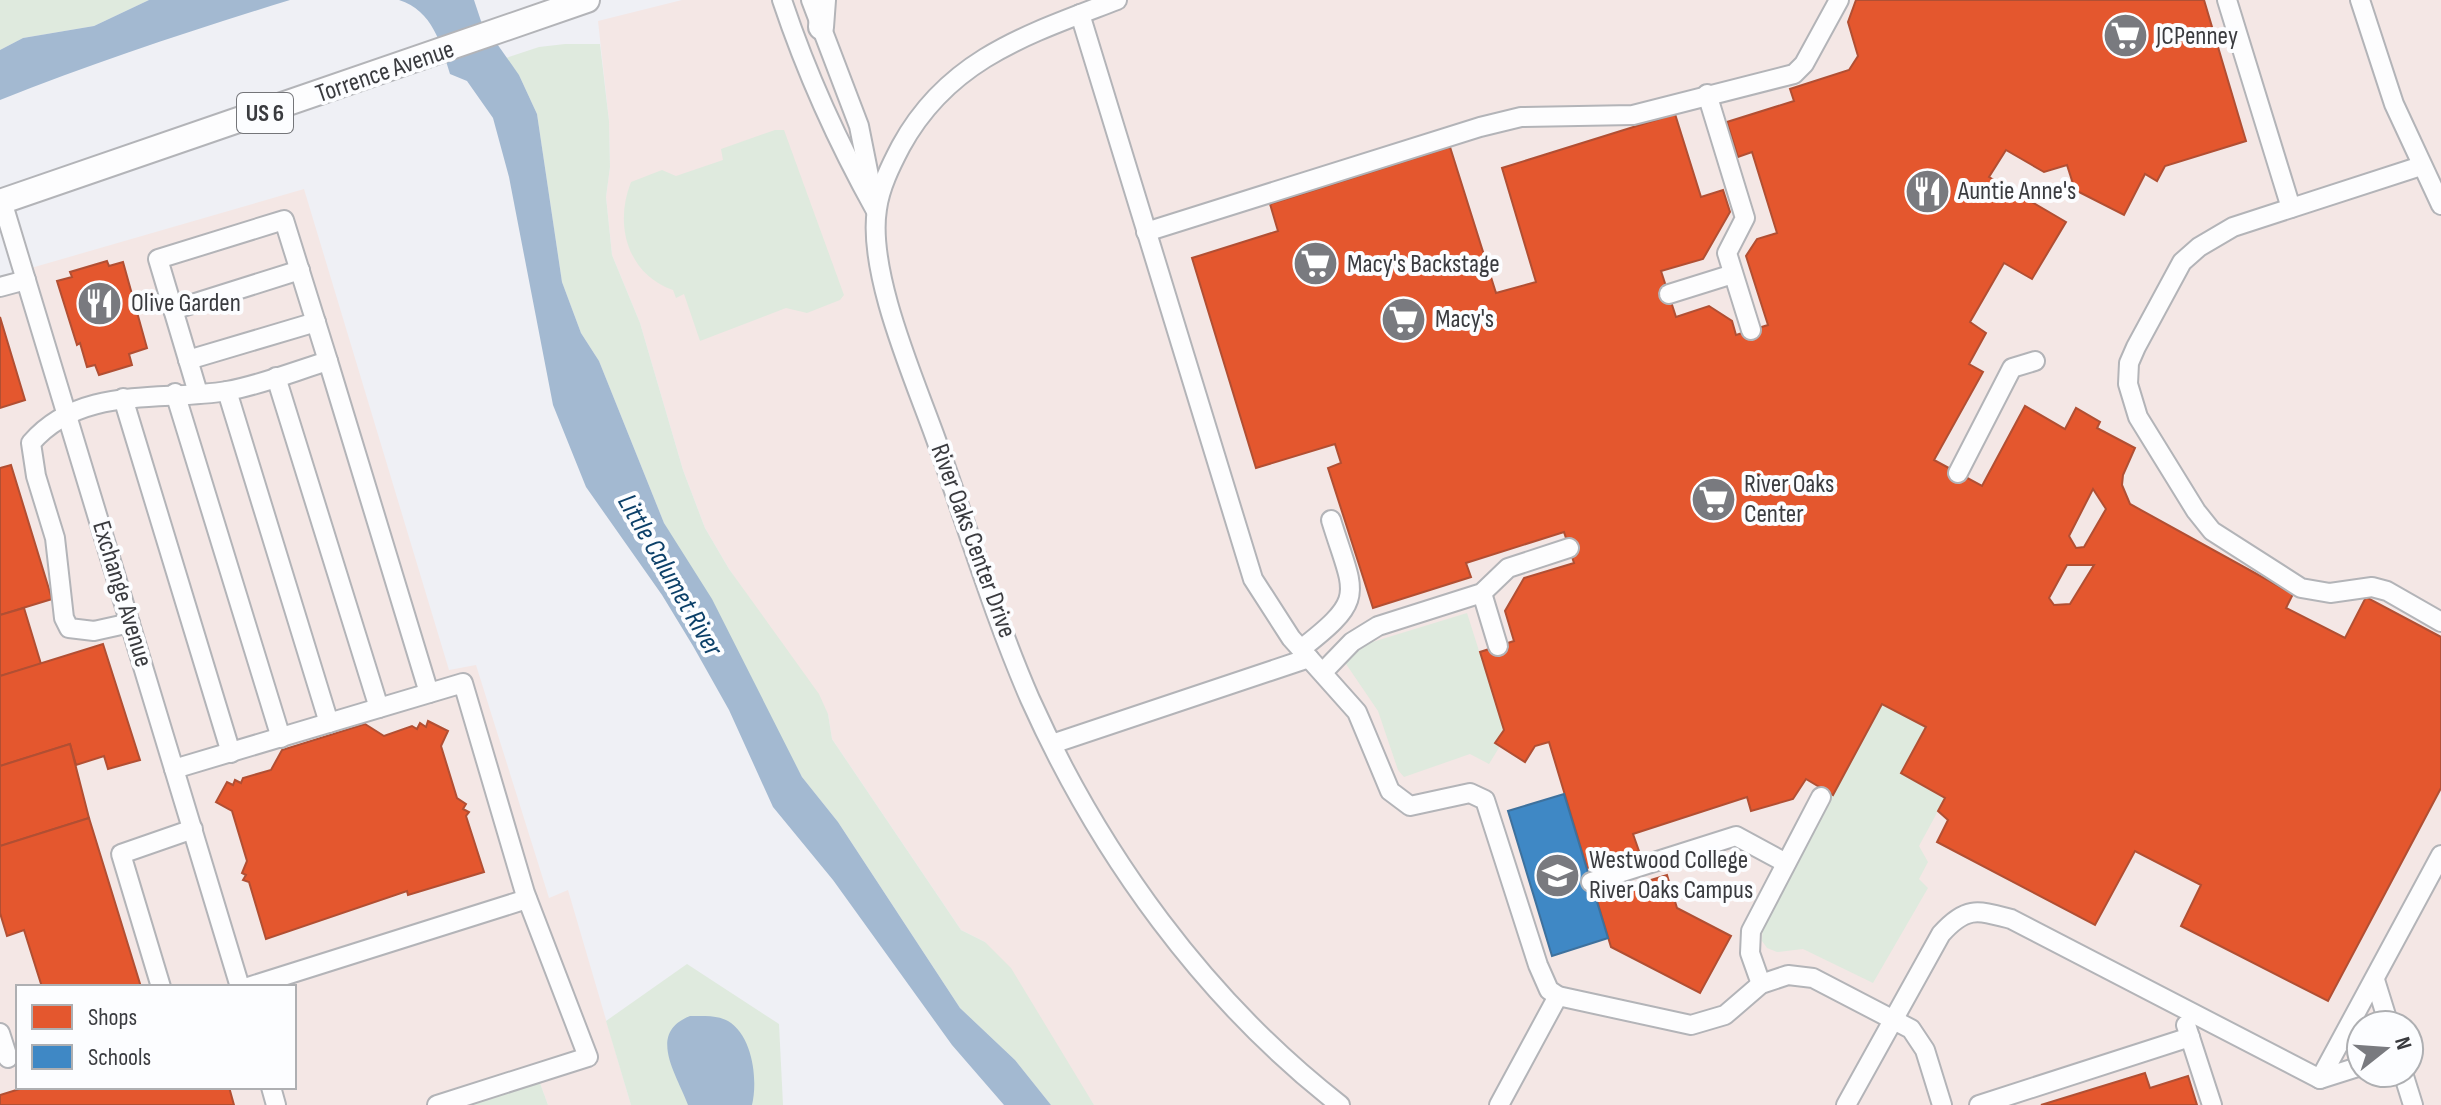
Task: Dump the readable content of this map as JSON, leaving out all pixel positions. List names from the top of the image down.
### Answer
{
  "streets": {
    "main road": ["Torrence Avenue", "US 6"],
    "street": ["River Oaks Center Drive", "Exchange Avenue"]
  },
  "crossings": [
    ["Torrence Avenue", "Exchange Avenue"]
  ],
  "water": ["Little Calumet River"],
  "places": {
    "supermarket": [
      "JCPenney",
      "Macy's Backstage",
      "Macy's",
      "River Oaks Center"
    ],
    "restaurant": ["Auntie Anne's", "Olive Garden"],
    "school or university": ["Westwood College River Oaks Campus"]
  },
  "legend": ["Shops", "Schools"],
  "north": "right"
}
